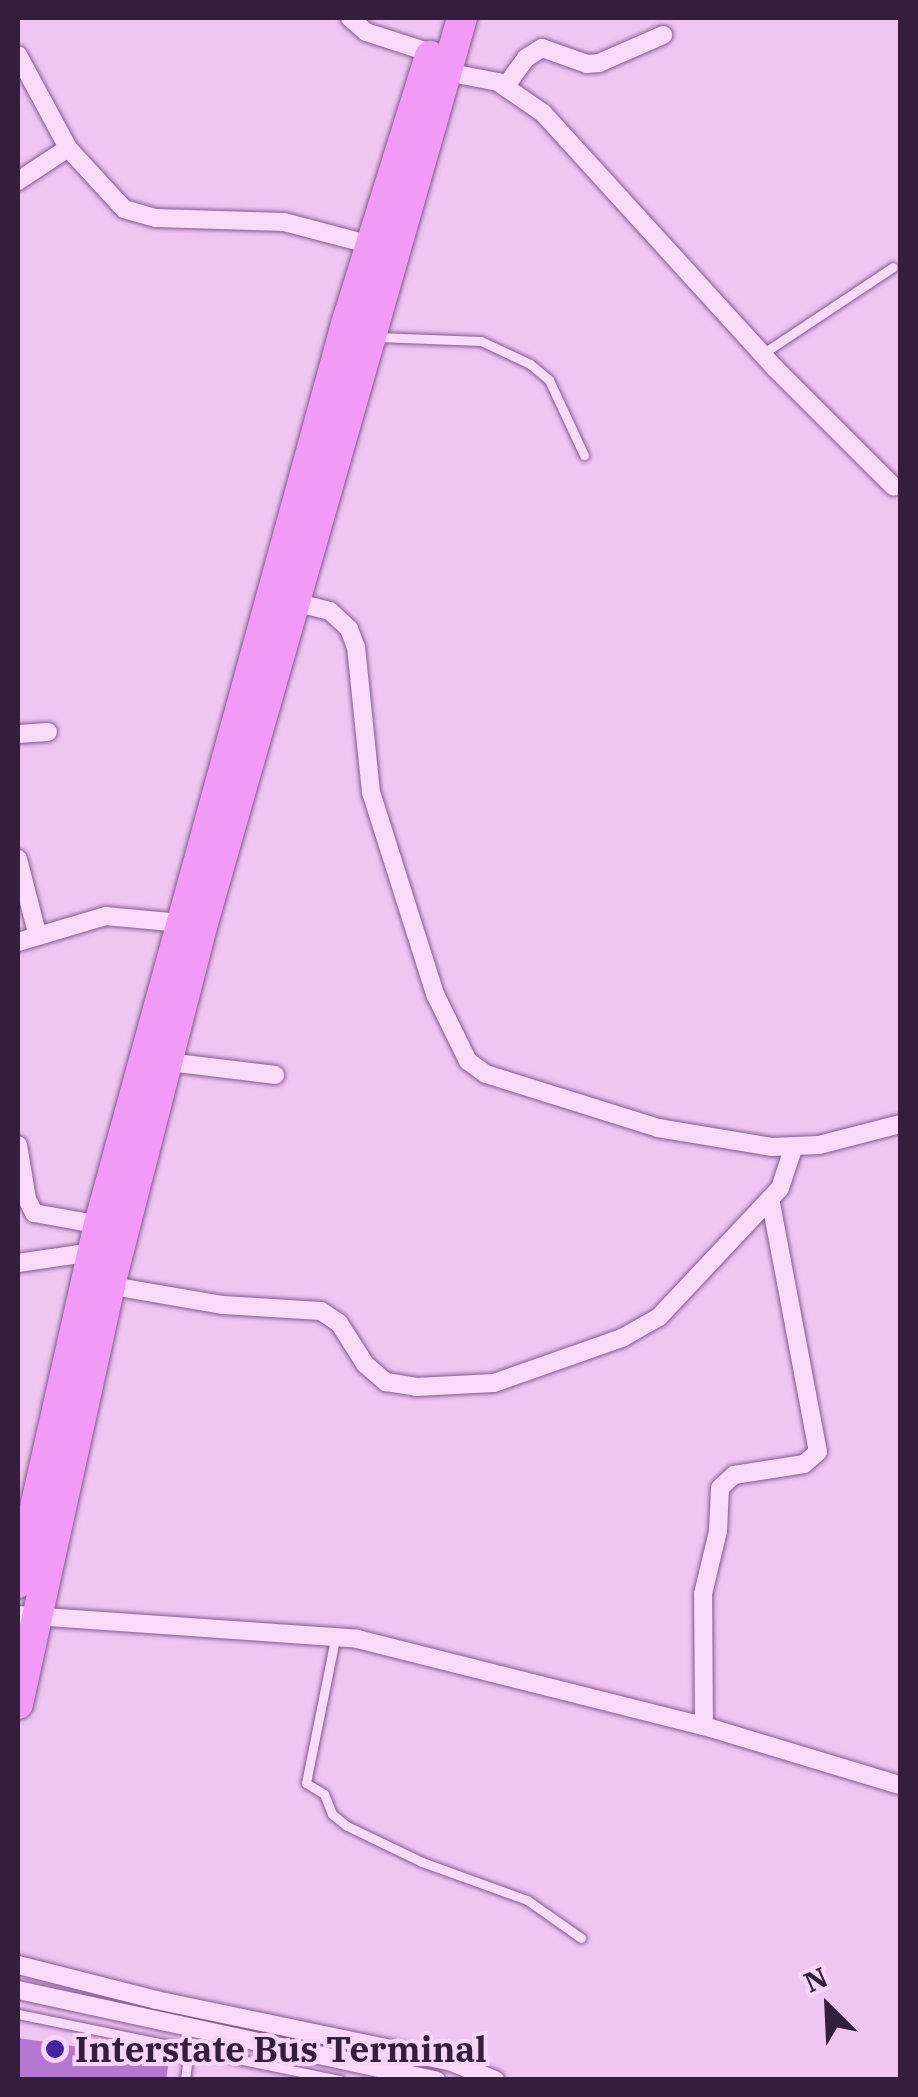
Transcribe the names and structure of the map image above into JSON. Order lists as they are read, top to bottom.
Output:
{
  "places": ["Interstate Bus Terminal"],
  "north": "top left"
}
